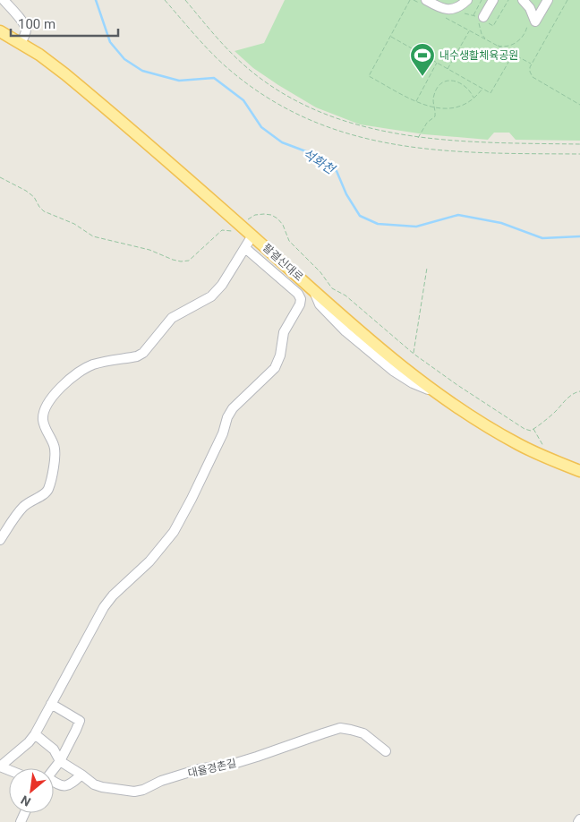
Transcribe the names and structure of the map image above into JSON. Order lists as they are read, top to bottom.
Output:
{
  "streets": {
    "main road": ["팔결신대로"],
    "street": ["대율경촌길"]
  },
  "water": ["석화천"],
  "places": {
    "sports": ["내수생활체육공원"]
  },
  "scale_bar": "100 m",
  "north": "bottom left"
}
